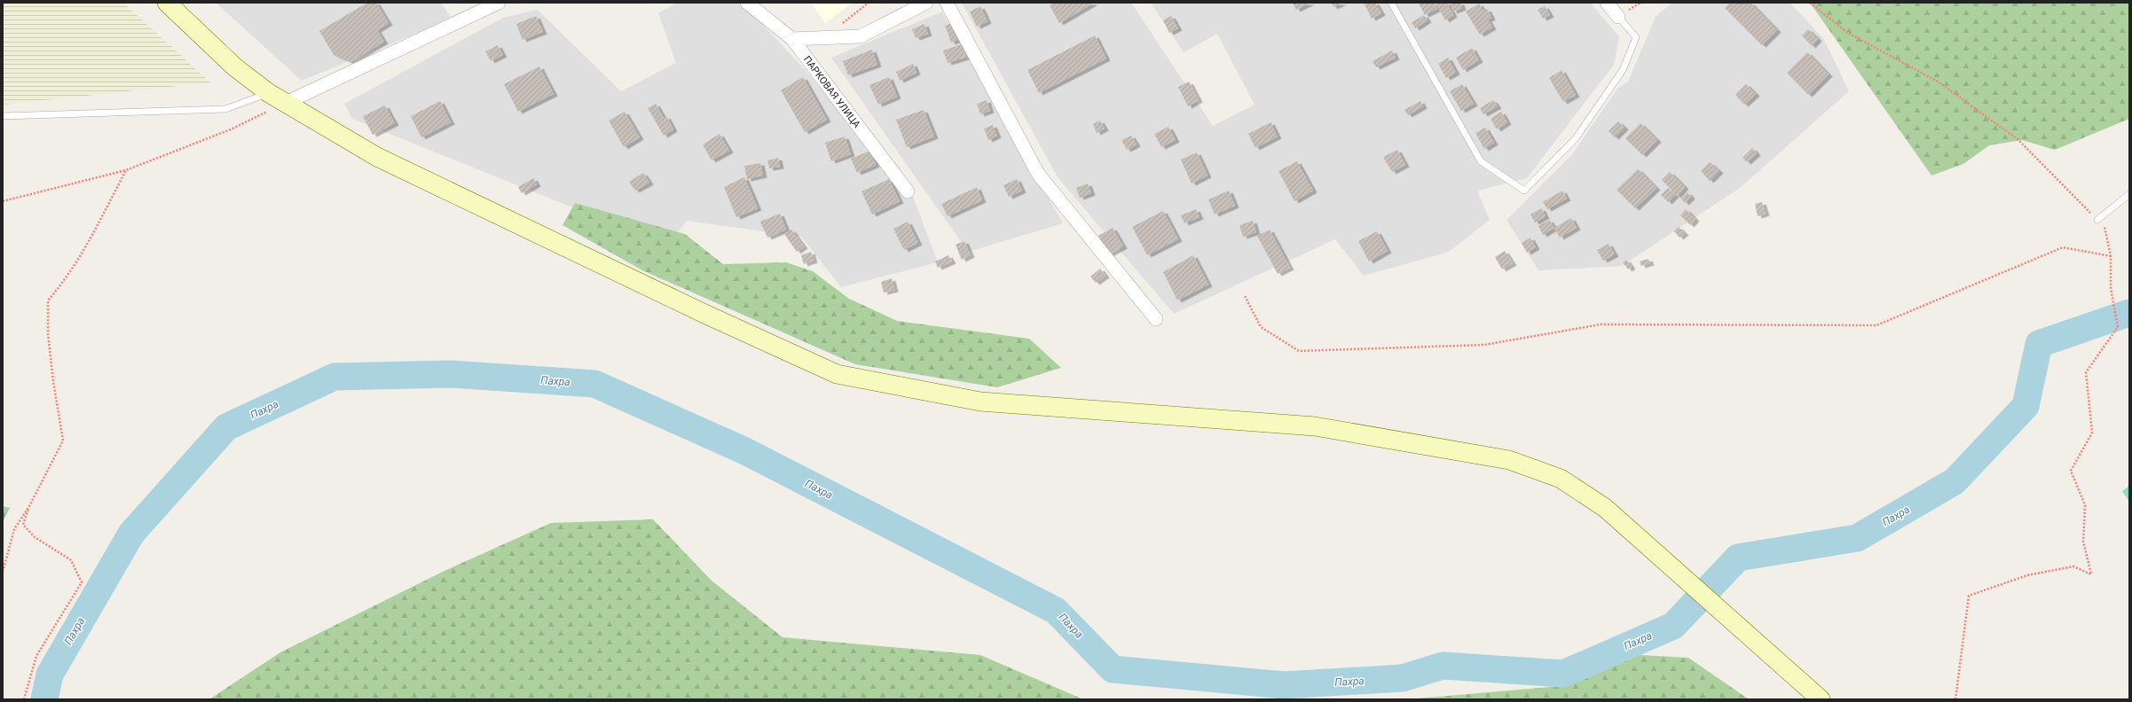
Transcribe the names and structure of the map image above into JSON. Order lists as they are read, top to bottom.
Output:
{
  "streets": {
    "street": ["ПАРКОВАЯ УЛИЦА"]
  },
  "water": ["Пахра"]
}
